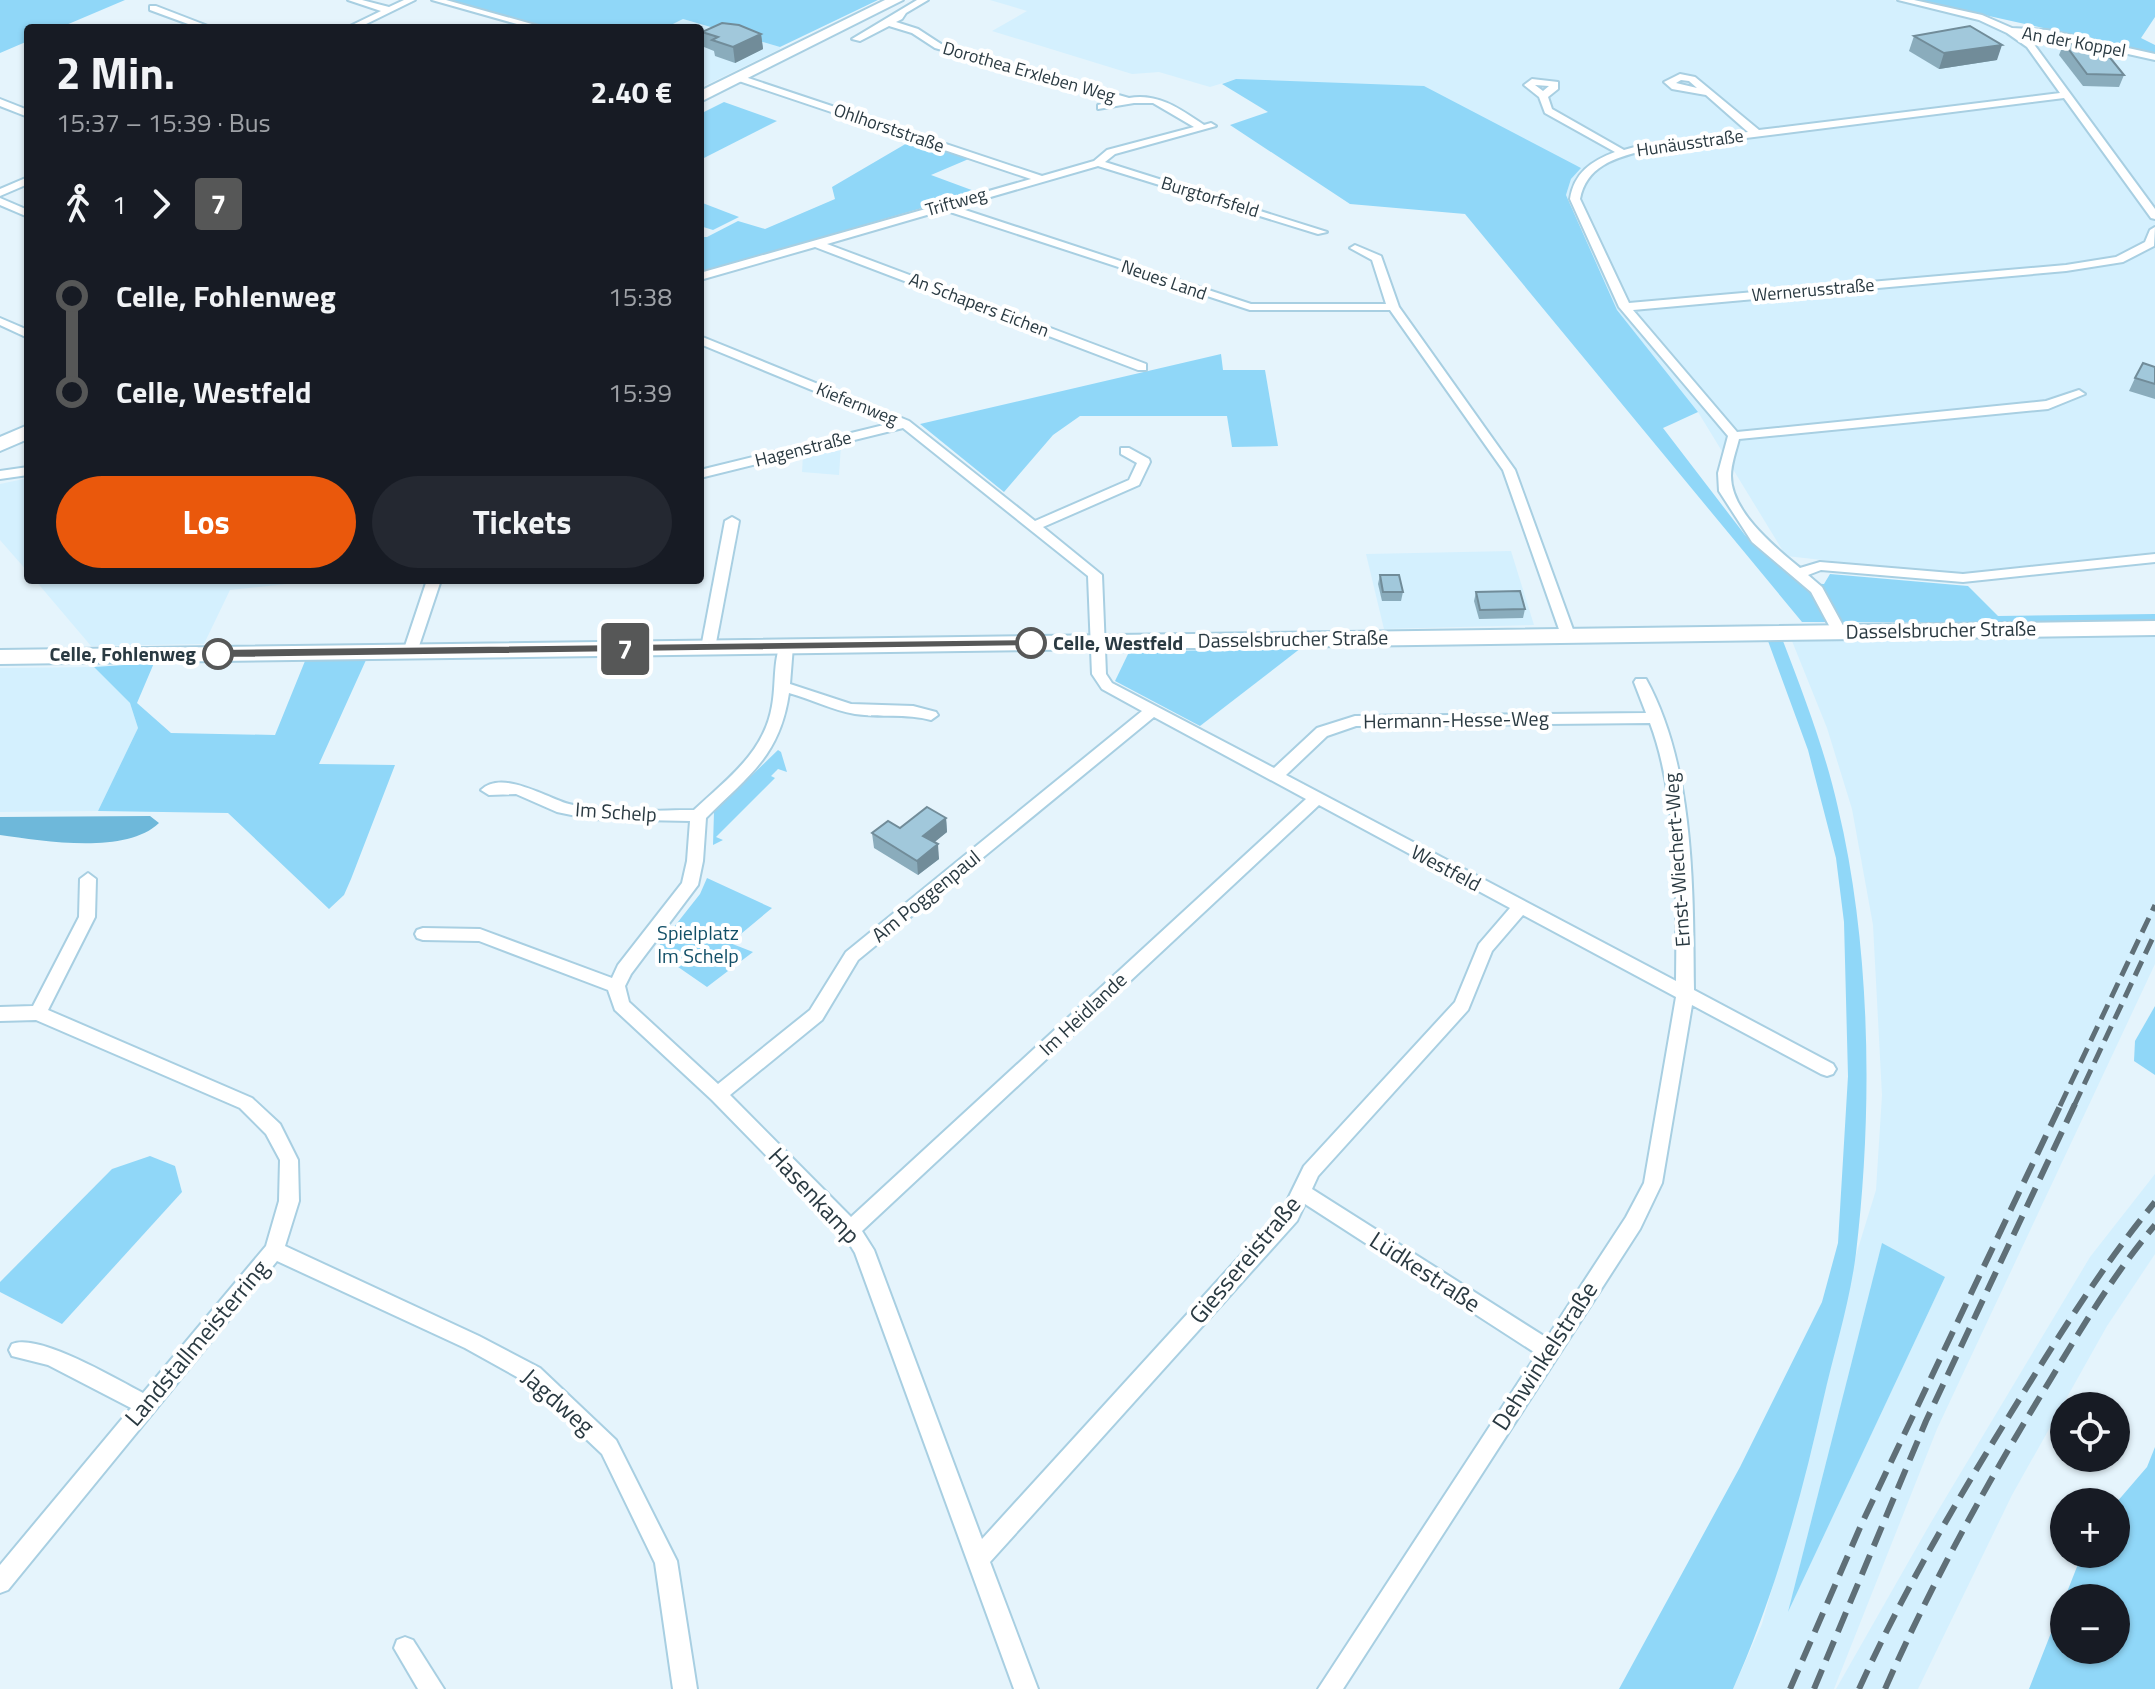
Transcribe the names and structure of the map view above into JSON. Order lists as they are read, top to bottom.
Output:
{
  "streets": {
    "street": [
      "An der Koppel",
      "Dorothea Erxleben Weg",
      "Ohlhorststraße",
      "Hunäusstraße",
      "Burgtorfsfeld",
      "Triftweg",
      "Neues Land",
      "Wernerusstraße",
      "An Schapers Eichen",
      "Kiefernweg",
      "Hagenstraße",
      "Dasselsbrucher Straße",
      "Hermann-Hesse-Weg",
      "Im Schelp",
      "Ernst-Wiechert-Weg",
      "Westfeld",
      "Am Poggenpaul",
      "Im Heidlande",
      "Hasenkamp",
      "Giessereistraße",
      "Lüdkestraße",
      "Landstallmeisterring",
      "Dehwinkelstraße",
      "Jagdweg"
    ]
  },
  "crossings": [
    ["Dorothea Erxleben Weg", "Triftweg"],
    ["Ohlhorststraße", "Triftweg"],
    ["Hunäusstraße", "Wernerusstraße"],
    ["Burgtorfsfeld", "Triftweg"],
    ["Triftweg", "Neues Land"],
    ["Triftweg", "An Schapers Eichen"],
    ["Kiefernweg", "Hagenstraße"],
    ["Kiefernweg", "Dasselsbrucher Straße"],
    ["Kiefernweg", "Westfeld"],
    ["Dasselsbrucher Straße", "Westfeld"],
    ["Hermann-Hesse-Weg", "Ernst-Wiechert-Weg"],
    ["Hermann-Hesse-Weg", "Westfeld"],
    ["Ernst-Wiechert-Weg", "Westfeld"],
    ["Ernst-Wiechert-Weg", "Dehwinkelstraße"],
    ["Westfeld", "Am Poggenpaul"],
    ["Westfeld", "Im Heidlande"],
    ["Westfeld", "Giessereistraße"],
    ["Westfeld", "Dehwinkelstraße"],
    ["Am Poggenpaul", "Hasenkamp"],
    ["Im Heidlande", "Hasenkamp"],
    ["Hasenkamp", "Giessereistraße"],
    ["Giessereistraße", "Lüdkestraße"],
    ["Lüdkestraße", "Dehwinkelstraße"],
    ["Landstallmeisterring", "Jagdweg"]
  ],
  "parks": ["Spielplatz Im Schelp"],
  "places": ["Celle, Westfeld", "Celle, Fohlenweg"],
  "lines": ["bus line 7"],
  "page": {
    "on_map": "7",
    "heading": ["2 Min.", "15:37 – 15:39 · Bus", "2.40 €"],
    "legs": ["1", "7"],
    "list": [
      {
        "name": "Celle, Fohlenweg",
        "value": "15:38"
      },
      {
        "name": "Celle, Westfeld",
        "value": "15:39"
      }
    ],
    "buttons": ["Los", "Tickets"],
    "map_buttons": ["+", "−"]
  }
}
